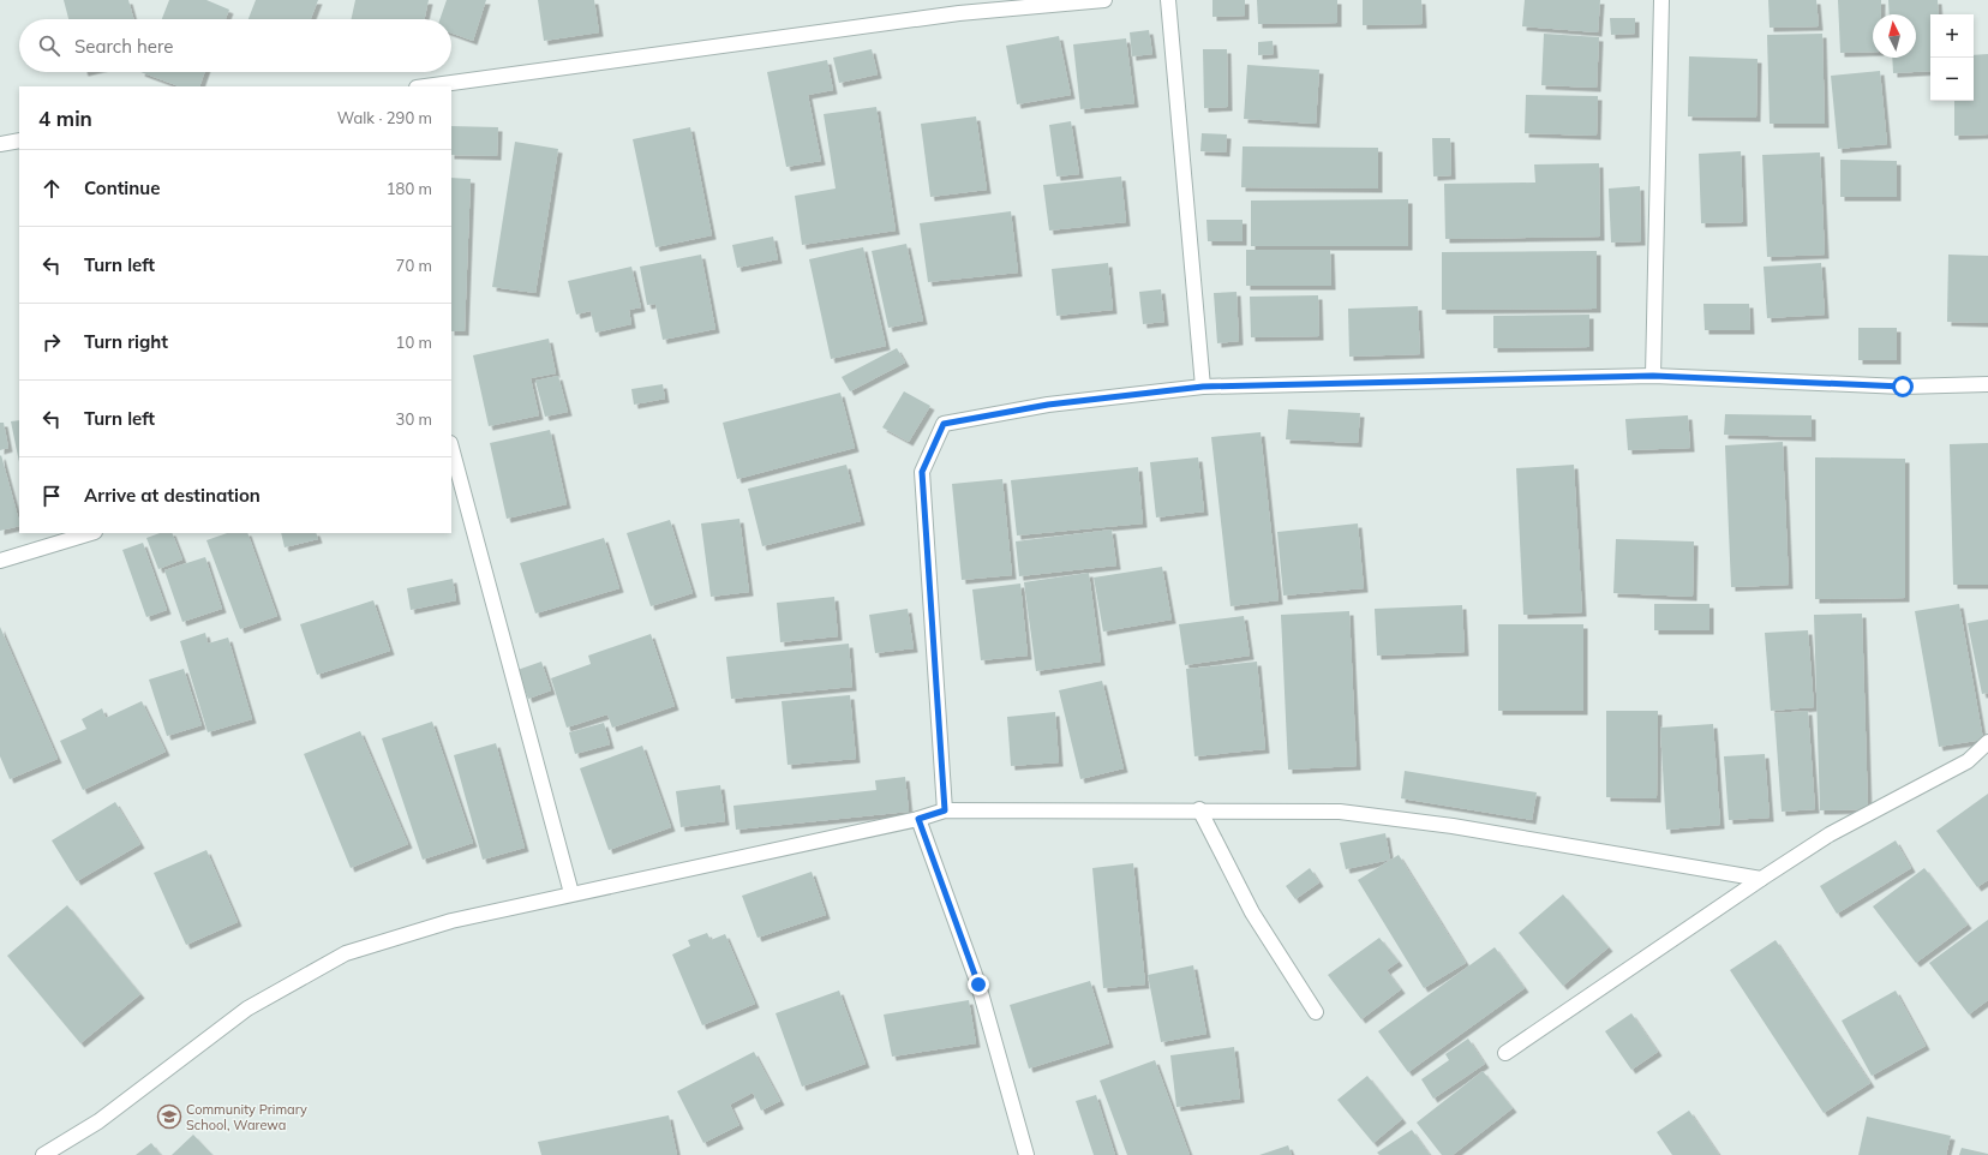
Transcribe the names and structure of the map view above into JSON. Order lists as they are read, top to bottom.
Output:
{
  "places": {
    "school or university": ["Community Primary School, Warewa"]
  },
  "north": "top",
  "page": {
    "map_buttons": ["+", "−"],
    "search": "Search here",
    "heading": ["4 min", "Walk · 290 m"],
    "list": [
      ["Continue", "180 m"],
      ["Turn left", "70 m"],
      ["Turn right", "10 m"],
      ["Turn left", "30 m"],
      "Arrive at destination"
    ]
  }
}
